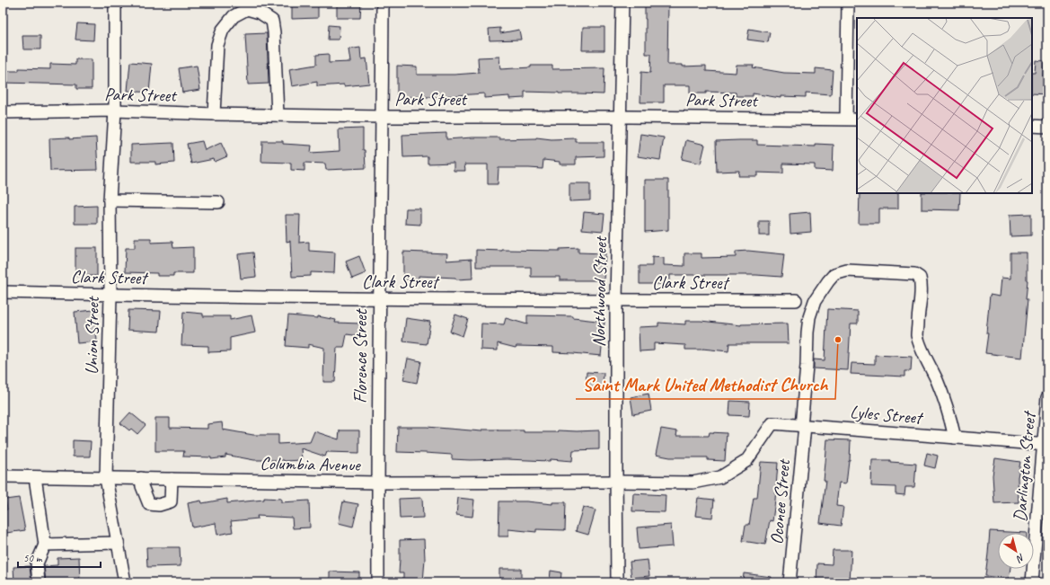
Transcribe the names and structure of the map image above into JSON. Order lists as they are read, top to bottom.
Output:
{
  "streets": {
    "street": [
      "Park Street",
      "Clark Street",
      "Northwood Street",
      "Union Street",
      "Florence Street",
      "Lyles Street",
      "Columbia Avenue",
      "Darlington Street",
      "Oconee Street"
    ]
  },
  "crossings": [
    ["Park Street", "Northwood Street"],
    ["Park Street", "Union Street"],
    ["Park Street", "Florence Street"],
    ["Clark Street", "Northwood Street"],
    ["Clark Street", "Union Street"],
    ["Clark Street", "Florence Street"],
    ["Northwood Street", "Lyles Street"],
    ["Northwood Street", "Columbia Avenue"],
    ["Union Street", "Columbia Avenue"],
    ["Florence Street", "Columbia Avenue"],
    ["Lyles Street", "Columbia Avenue"],
    ["Lyles Street", "Darlington Street"],
    ["Lyles Street", "Oconee Street"]
  ],
  "places": ["Saint Mark United Methodist Church"],
  "scale_bar": "50 m",
  "north": "bottom right"
}
